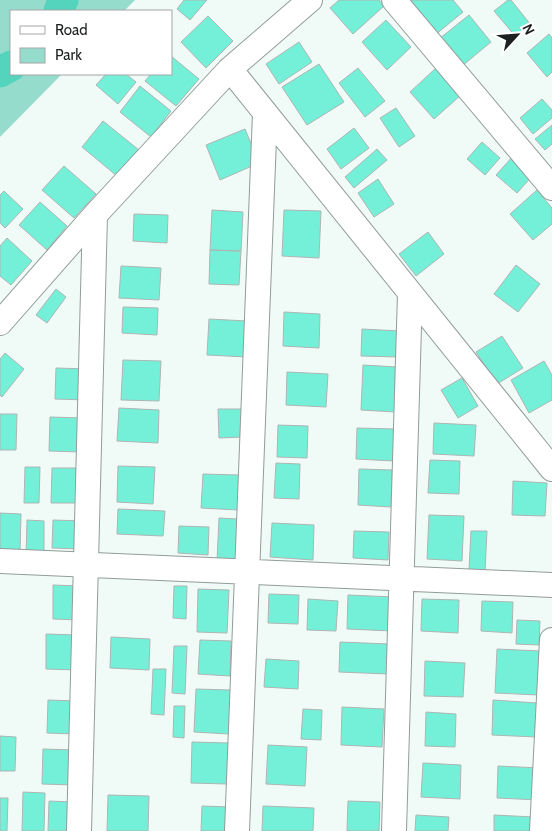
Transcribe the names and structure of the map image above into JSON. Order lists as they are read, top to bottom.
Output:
{
  "legend": ["Road", "Park"],
  "north": "top right"
}
